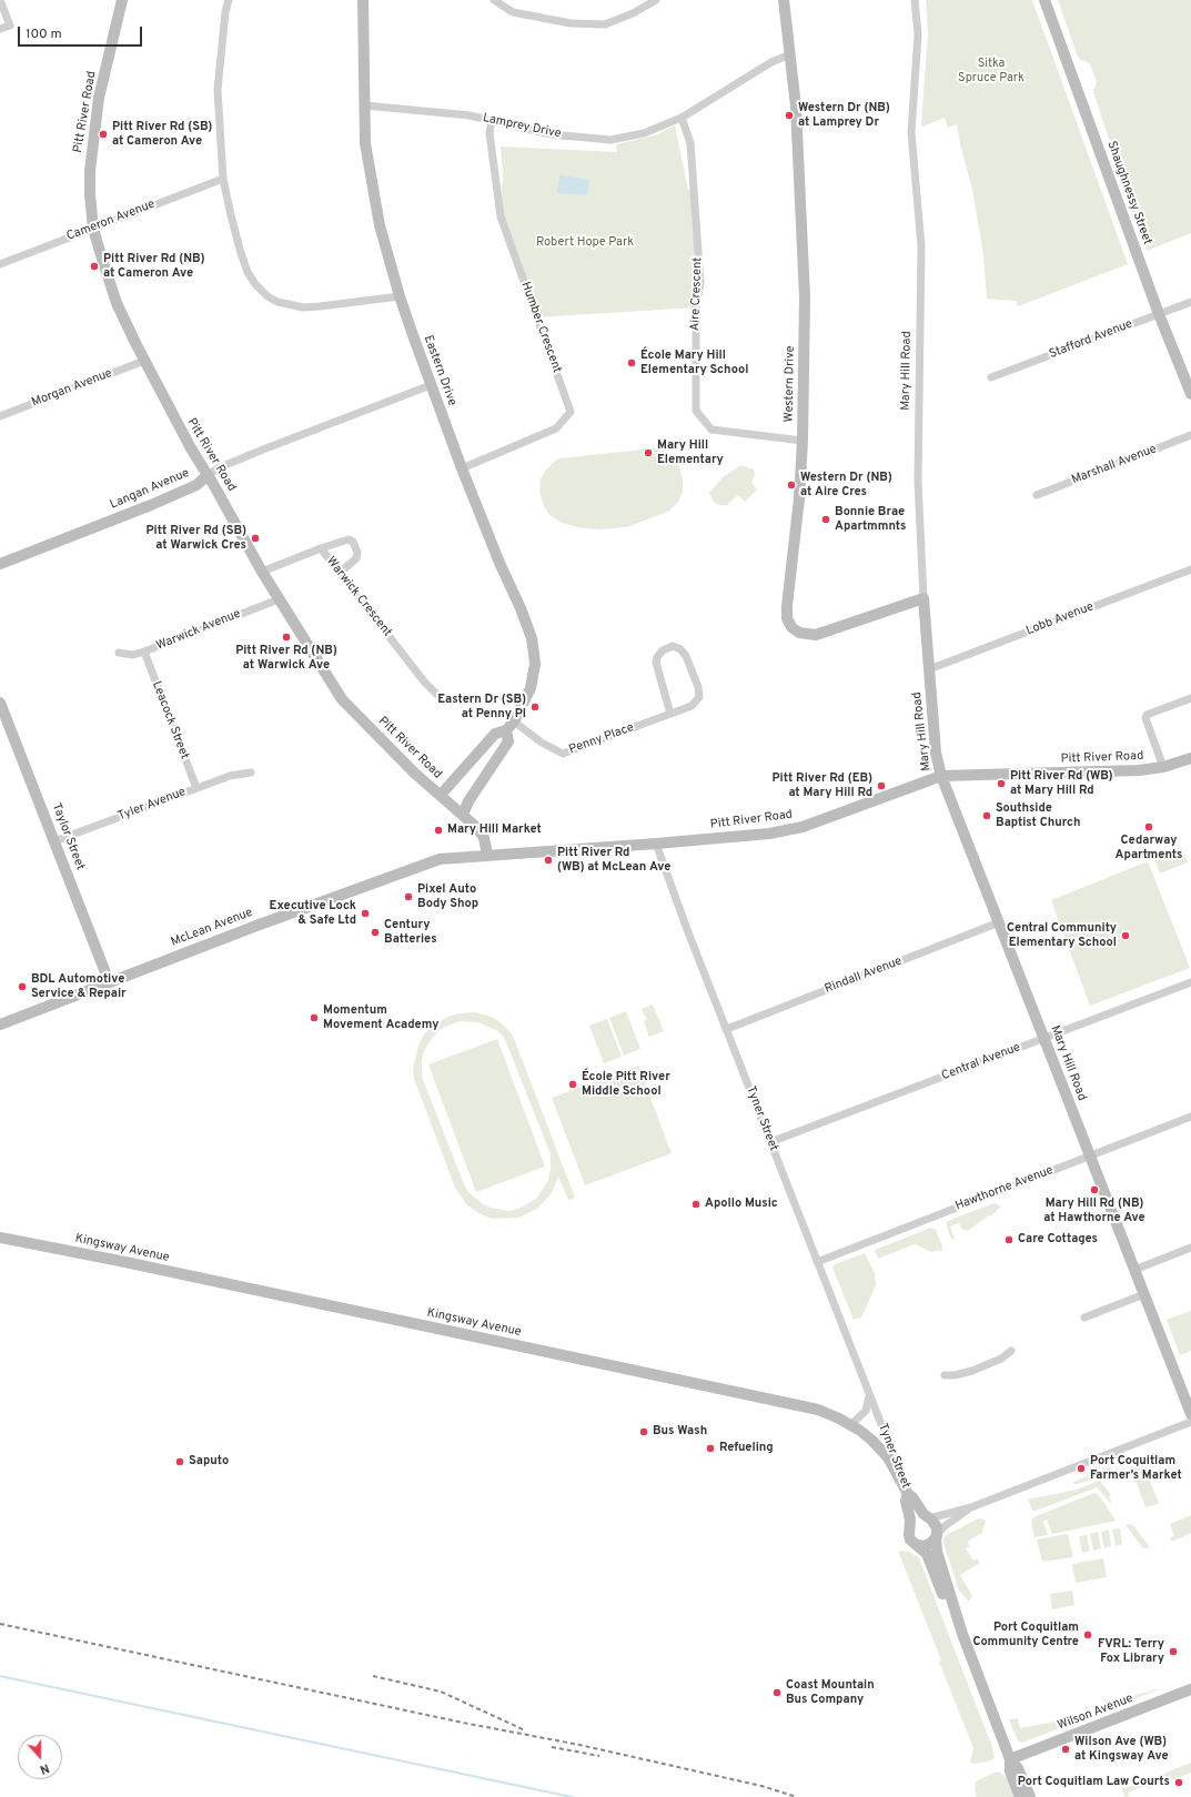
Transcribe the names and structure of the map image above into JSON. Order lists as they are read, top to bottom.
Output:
{
  "streets": {
    "main road": [
      "Pitt River Road",
      "Shaughnessy Street",
      "Eastern Drive",
      "Mary Hill Road",
      "Western Drive",
      "Langan Avenue",
      "Taylor Street",
      "McLean Avenue",
      "Kingsway Avenue",
      "Wilson Avenue"
    ],
    "street": [
      "Lamprey Drive",
      "Cameron Avenue",
      "Aire Crescent",
      "Humber Crescent",
      "Stafford Avenue",
      "Morgan Avenue",
      "Marshall Avenue",
      "Warwick Crescent",
      "Lobb Avenue",
      "Warwick Avenue",
      "Leacock Street",
      "Penny Place",
      "Tyler Avenue",
      "Rindall Avenue",
      "Central Avenue",
      "Tyner Street",
      "Hawthorne Avenue"
    ]
  },
  "crossings": [
    ["Pitt River Road", "Cameron Avenue"],
    ["Pitt River Road", "Eastern Drive"],
    ["Pitt River Road", "Mary Hill Road"],
    ["Pitt River Road", "Morgan Avenue"],
    ["Pitt River Road", "Langan Avenue"],
    ["Pitt River Road", "Warwick Crescent"],
    ["Pitt River Road", "Warwick Avenue"],
    ["Pitt River Road", "McLean Avenue"],
    ["Pitt River Road", "Tyner Street"],
    ["Lamprey Drive", "Aire Crescent"],
    ["Lamprey Drive", "Humber Crescent"],
    ["Lamprey Drive", "Eastern Drive"],
    ["Lamprey Drive", "Western Drive"],
    ["Shaughnessy Street", "Stafford Avenue"],
    ["Aire Crescent", "Western Drive"],
    ["Humber Crescent", "Eastern Drive"],
    ["Eastern Drive", "Langan Avenue"],
    ["Eastern Drive", "Penny Place"],
    ["Mary Hill Road", "Western Drive"],
    ["Mary Hill Road", "Lobb Avenue"],
    ["Mary Hill Road", "Rindall Avenue"],
    ["Mary Hill Road", "Central Avenue"],
    ["Mary Hill Road", "Hawthorne Avenue"],
    ["Warwick Avenue", "Leacock Street"],
    ["Leacock Street", "Tyler Avenue"],
    ["Tyler Avenue", "Taylor Street"],
    ["Taylor Street", "McLean Avenue"],
    ["Rindall Avenue", "Tyner Street"],
    ["Central Avenue", "Tyner Street"],
    ["Tyner Street", "Hawthorne Avenue"],
    ["Tyner Street", "Kingsway Avenue"],
    ["Kingsway Avenue", "Wilson Avenue"]
  ],
  "parks": ["Sitka Spruce Park", "Robert Hope Park"],
  "places": [
    "Western Dr (NB) at Lamprey Dr",
    "Pitt River Rd (SB) at Cameron Ave",
    "Pitt River Rd (NB) at Cameron Ave",
    "École Mary Hill Elementary School",
    "Mary Hill Elementary",
    "Western Dr (NB) at Aire Cres",
    "Bonnie Brae Apartmmnts",
    "Pitt River Rd (SB) at Warwick Cres",
    "Pitt River Rd (NB) at Warwick Ave",
    "Eastern Dr (SB) at Penny Pl",
    "Pitt River Rd (WB) at Mary Hill Rd",
    "Pitt River Rd (EB) at Mary Hill Rd",
    "Southside Baptist Church",
    "Cedarway Apartments",
    "Mary Hill Market",
    "Pitt River Rd (WB) at McLean Ave",
    "Pixel Auto Body Shop",
    "Executive Lock & Safe Ltd",
    "Century Batteries",
    "Central Community Elementary School",
    "BDL Automotive Service & Repair",
    "Momentum Movement Academy",
    "École Pitt River Middle School",
    "Mary Hill Rd (NB) at Hawthorne Ave",
    "Apollo Music",
    "Care Cottages",
    "Bus Wash",
    "Refueling",
    "Saputo",
    "Port Coquitlam Farmer’s Market",
    "Port Coquitlam Community Centre",
    "FVRL: Terry Fox Library",
    "Coast Mountain Bus Company",
    "Wilson Ave (WB) at Kingsway Ave",
    "Port Coquitlam Law Courts"
  ],
  "scale_bar": "100 m",
  "north": "bottom"
}
